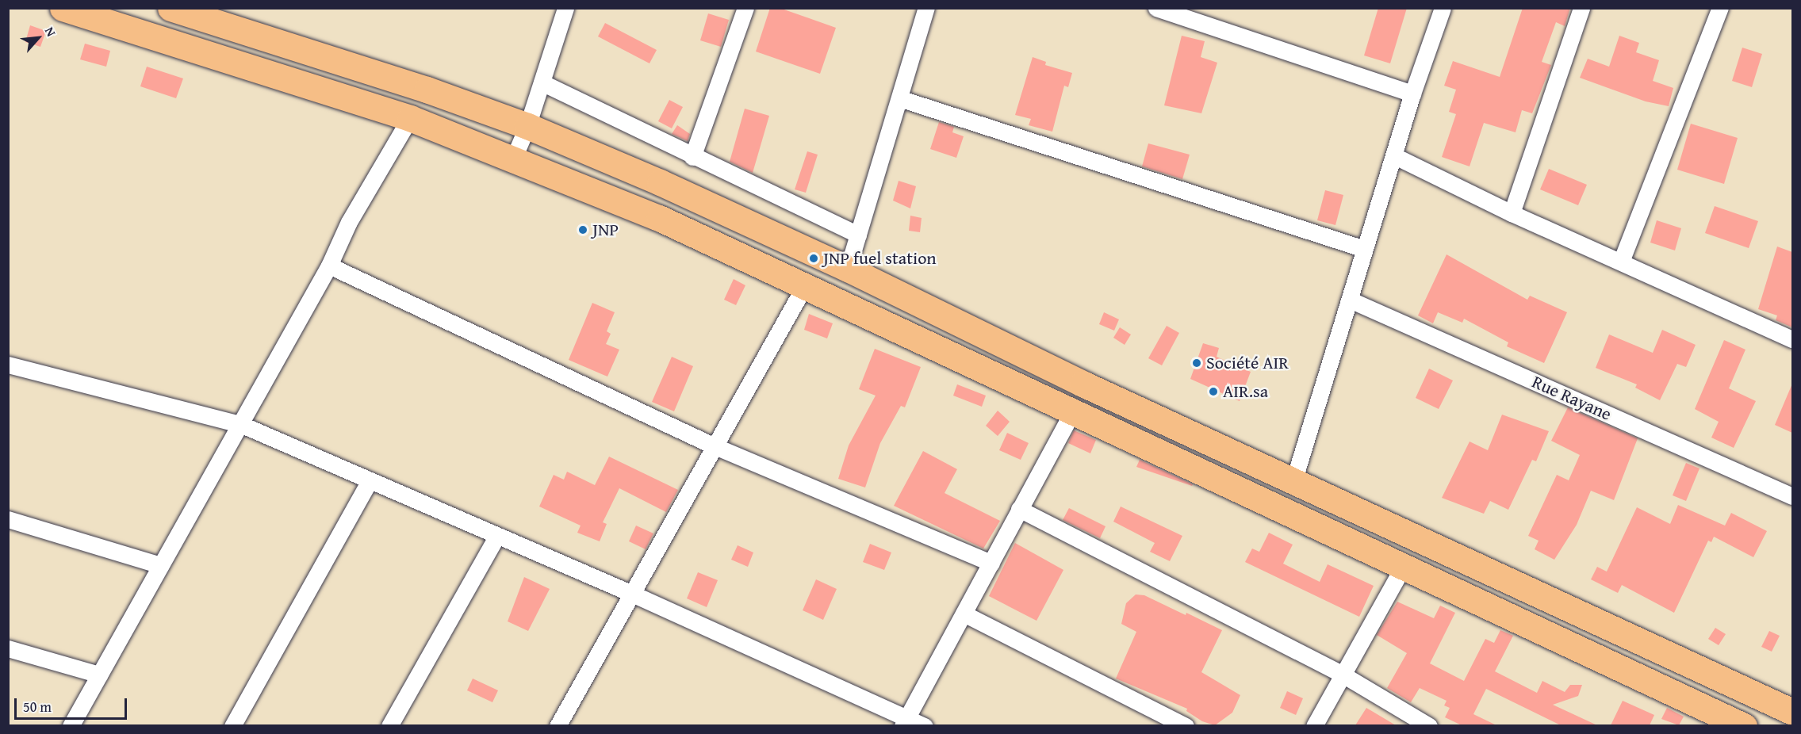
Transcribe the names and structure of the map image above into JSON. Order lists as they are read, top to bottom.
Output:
{
  "streets": {
    "street": ["Rue Rayane"]
  },
  "places": [
    "JNP",
    "JNP fuel station",
    "Société AIR",
    "AIR.sa"
  ],
  "scale_bar": "50 m",
  "north": "top right"
}
